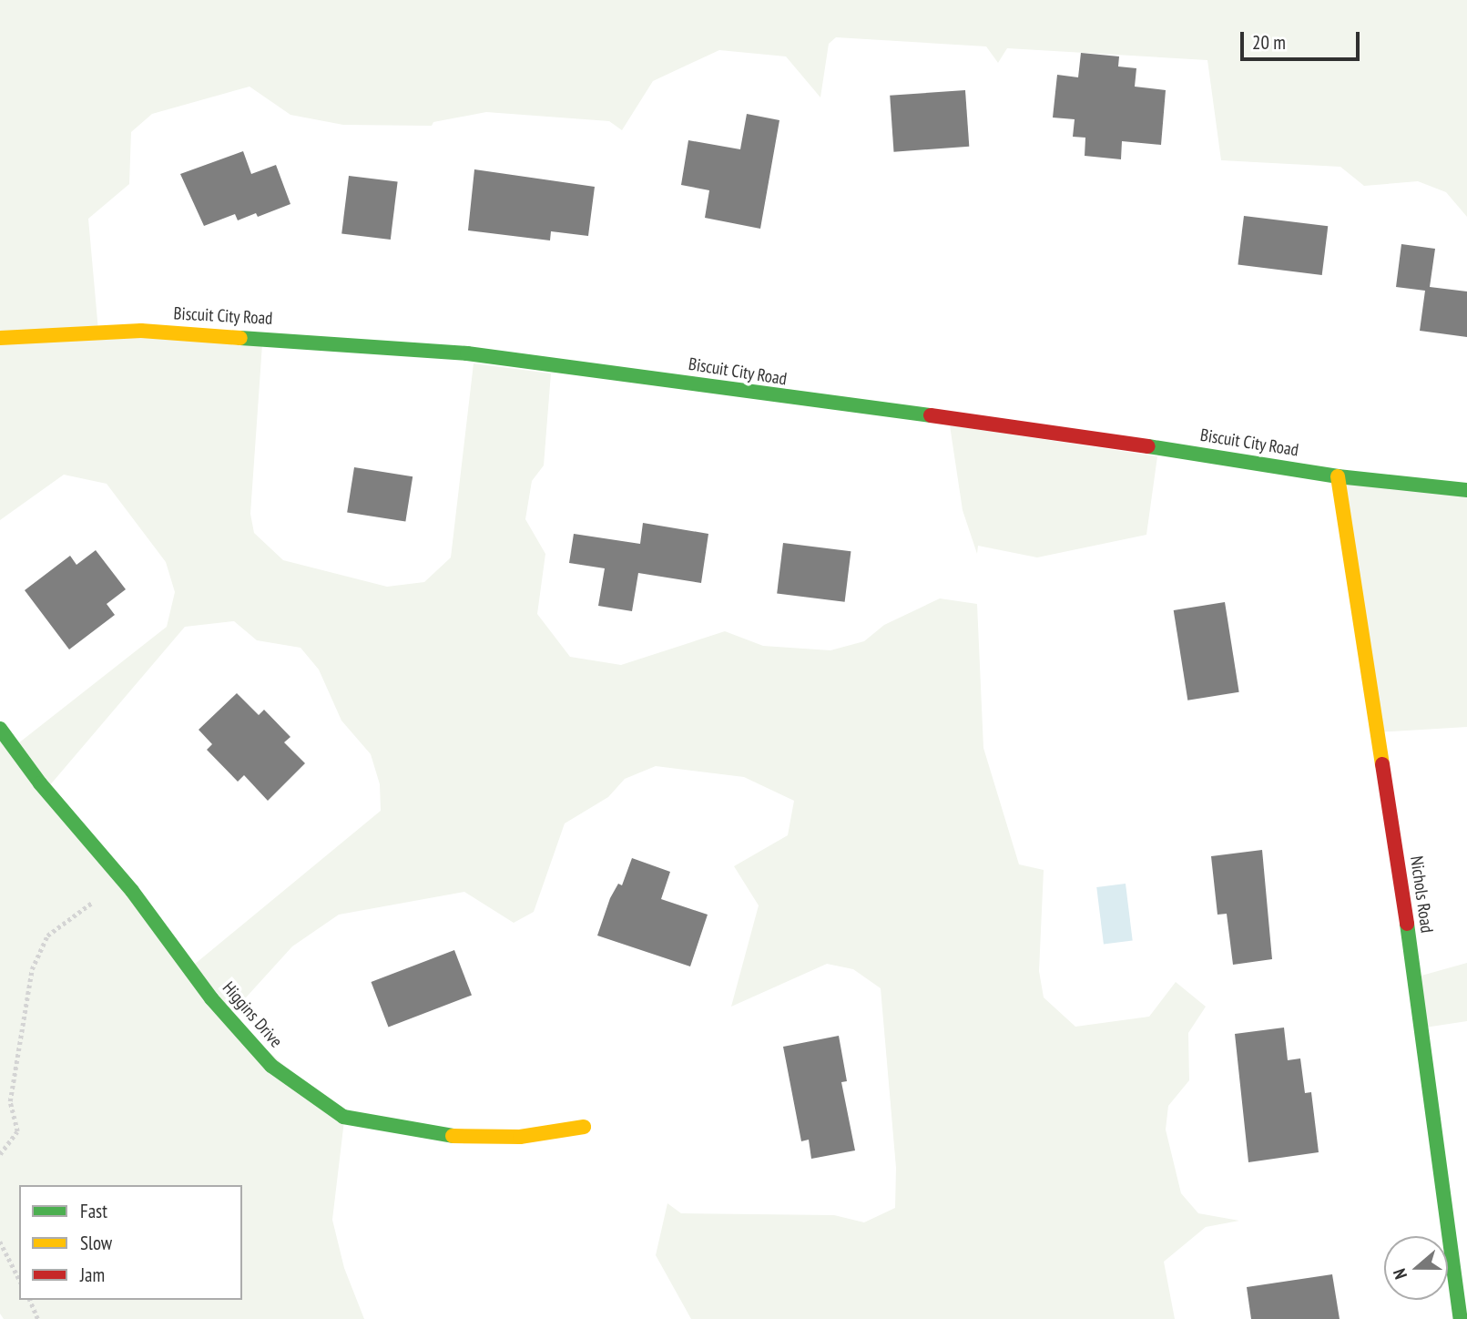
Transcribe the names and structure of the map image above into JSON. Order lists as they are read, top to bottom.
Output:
{
  "streets": {
    "street": ["Biscuit City Road", "Nichols Road", "Higgins Drive"]
  },
  "crossings": [
    ["Biscuit City Road", "Nichols Road"]
  ],
  "legend": ["Fast", "Slow", "Jam"],
  "scale_bar": "20 m",
  "north": "left"
}
